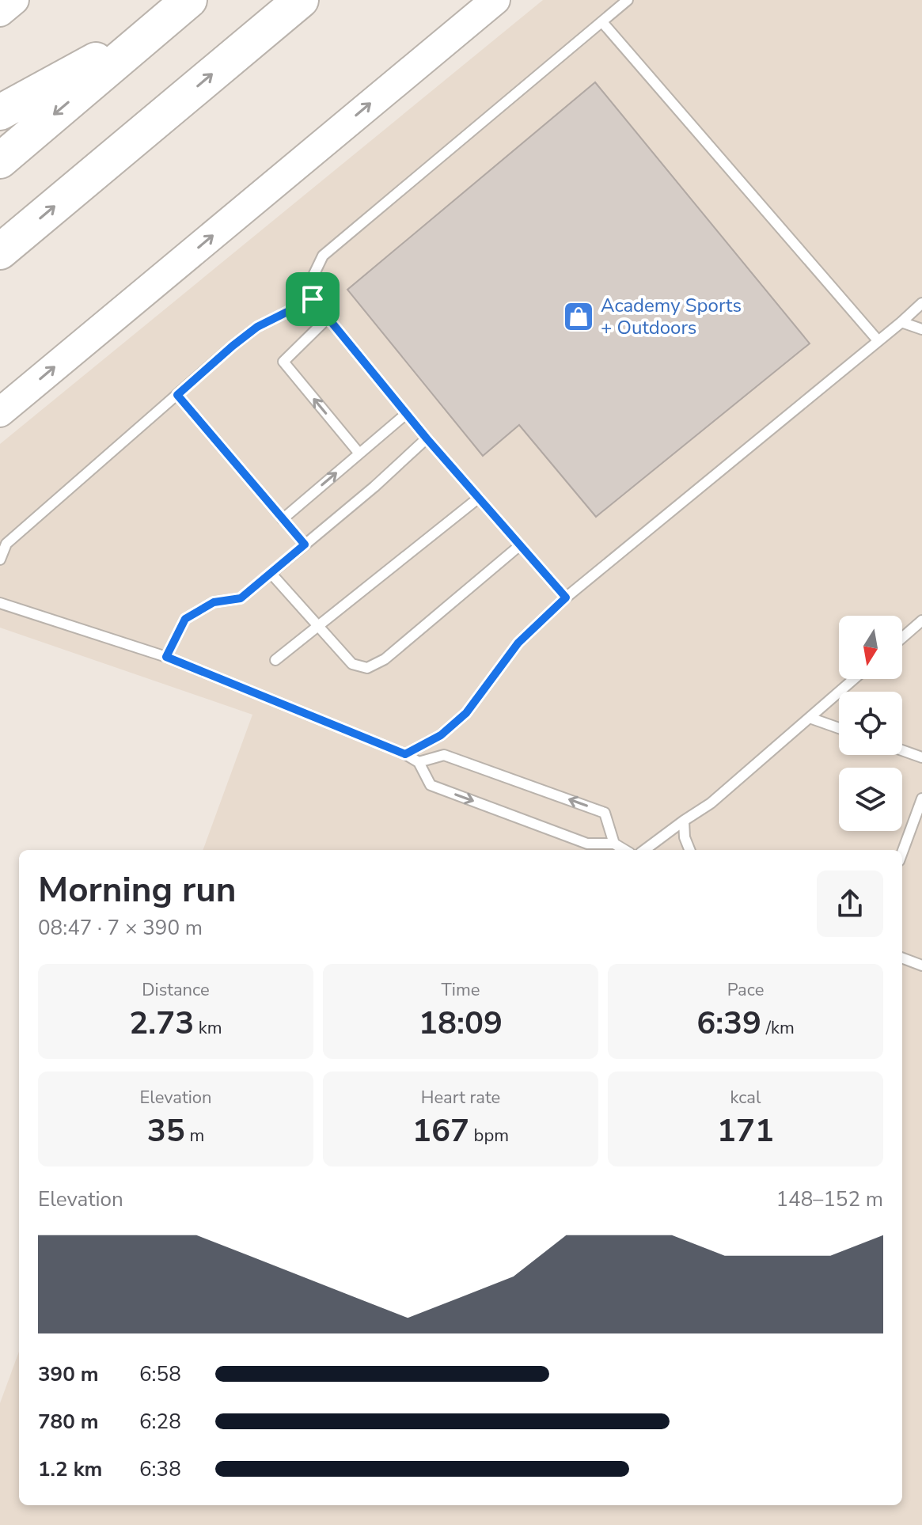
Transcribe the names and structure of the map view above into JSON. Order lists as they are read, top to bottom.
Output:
{
  "places": {
    "shop": ["Academy Sports + Outdoors"]
  },
  "north": "bottom",
  "page": {
    "heading": ["Morning run", "08:47 · 7 × 390 m"],
    "stats": [
      ["Distance", "2.73 km"],
      ["Time", "18:09"],
      ["Pace", "6:39 /km"],
      ["Elevation", "35 m"],
      ["Heart rate", "167 bpm"],
      ["kcal", "171"]
    ],
    "chart": ["Elevation", "148–152 m"],
    "list": [
      {
        "name": "390 m",
        "note": "6:58"
      },
      {
        "name": "780 m",
        "note": "6:28"
      },
      {
        "name": "1.2 km",
        "note": "6:38"
      }
    ]
  }
}
